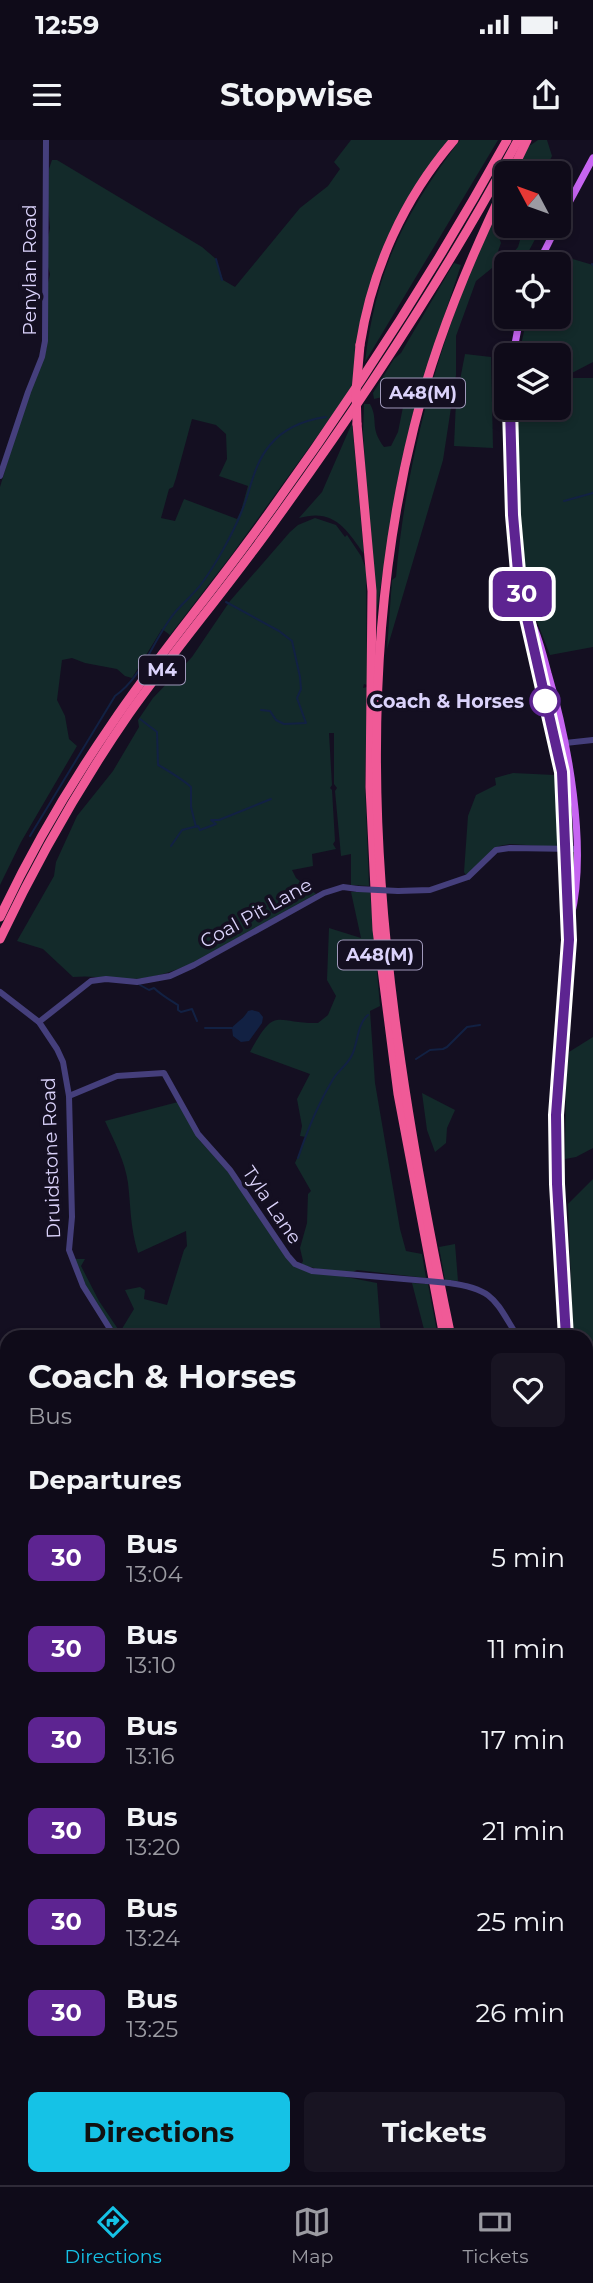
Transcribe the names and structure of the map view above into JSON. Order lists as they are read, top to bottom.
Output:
{
  "streets": {
    "highway": ["A48(M)", "M4"],
    "street": [
      "Penylan Road",
      "Coal Pit Lane",
      "Druidstone Road",
      "Tyla Lane"
    ]
  },
  "crossings": [
    ["A48(M)", "M4"],
    ["Coal Pit Lane", "Druidstone Road"],
    ["Druidstone Road", "Tyla Lane"]
  ],
  "places": ["Coach & Horses"],
  "lines": ["bus line 30"],
  "north": "top left",
  "page": {
    "status": "12:59",
    "header": "Stopwise",
    "on_map": "30",
    "heading": [
      ["Coach & Horses", "Bus"],
      "Departures"
    ],
    "list": [
      {
        "mark": "30",
        "name": "Bus",
        "note": "13:04",
        "value": "5 min"
      },
      {
        "mark": "30",
        "name": "Bus",
        "note": "13:10",
        "value": "11 min"
      },
      {
        "mark": "30",
        "name": "Bus",
        "note": "13:16",
        "value": "17 min"
      },
      {
        "mark": "30",
        "name": "Bus",
        "note": "13:20",
        "value": "21 min"
      },
      {
        "mark": "30",
        "name": "Bus",
        "note": "13:24",
        "value": "25 min"
      },
      {
        "mark": "30",
        "name": "Bus",
        "note": "13:25",
        "value": "26 min"
      }
    ],
    "buttons": ["Directions", "Tickets"],
    "tabs": ["Directions", "Map", "Tickets"]
  }
}
